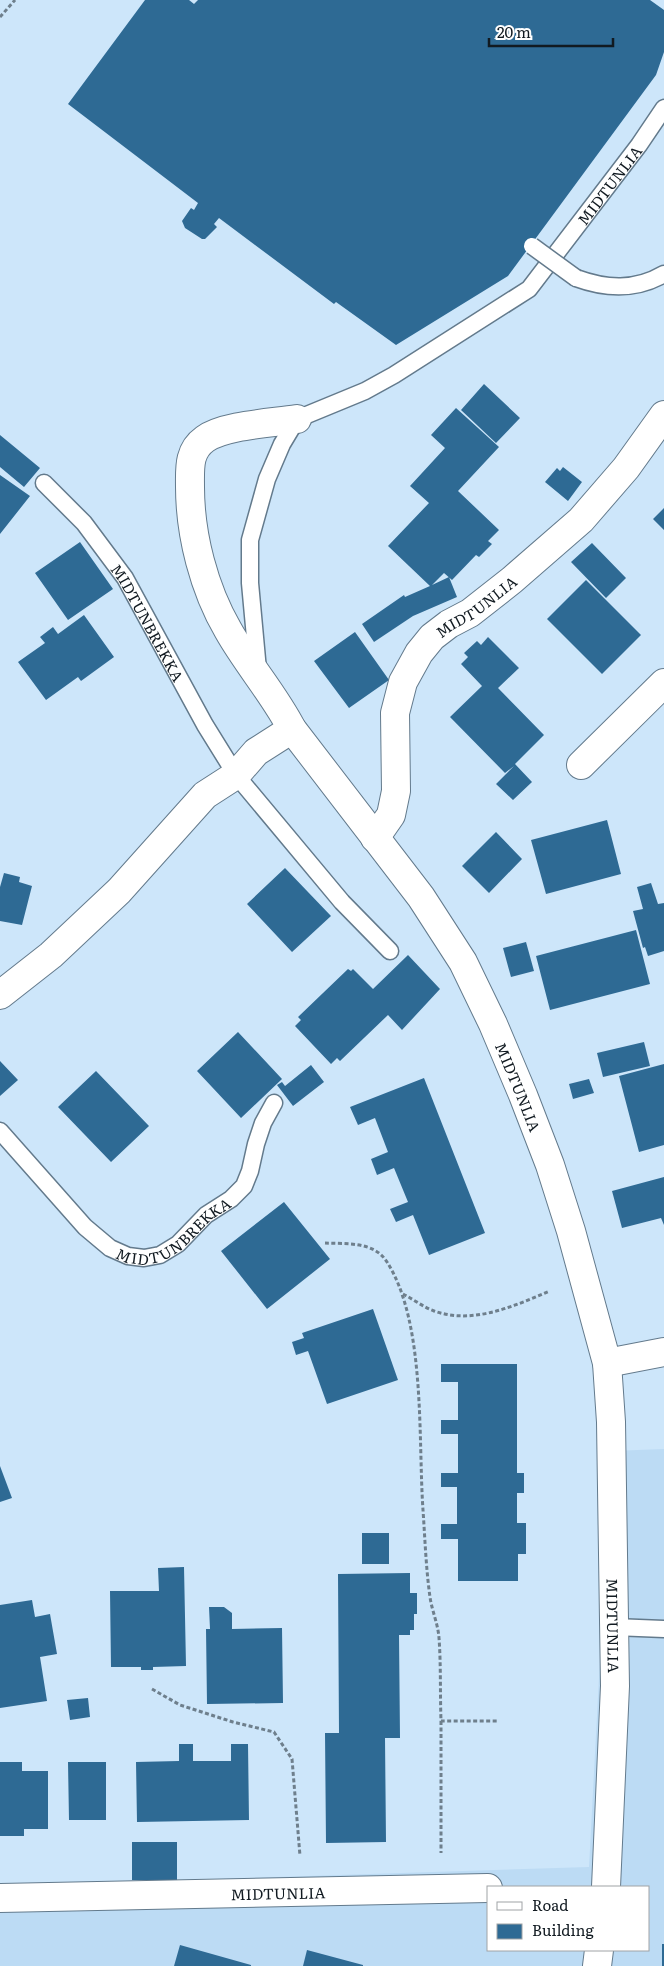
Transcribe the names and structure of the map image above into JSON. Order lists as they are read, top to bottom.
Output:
{
  "streets": {
    "street": ["MIDTUNLIA"],
    "lane": ["MIDTUNBREKKA"]
  },
  "legend": ["Road", "Building"],
  "scale_bar": "20 m"
}
